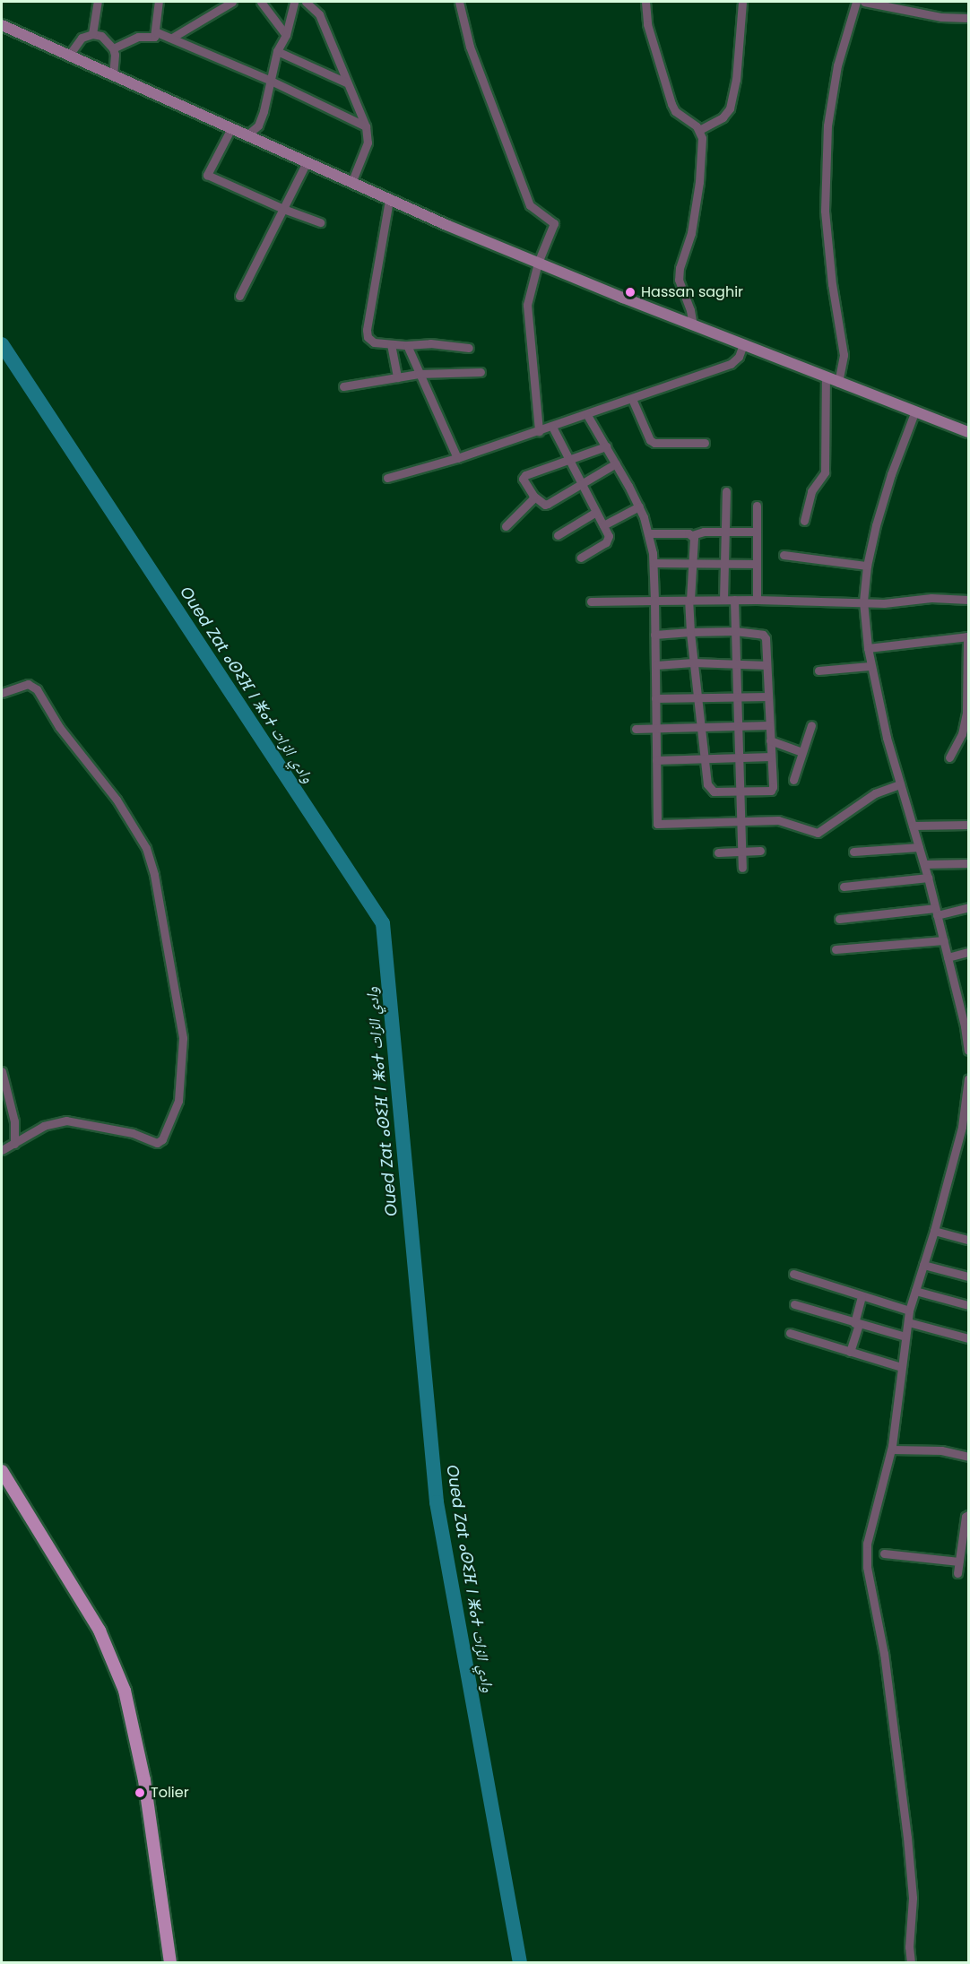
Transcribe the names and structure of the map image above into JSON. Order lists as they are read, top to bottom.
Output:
{
  "water": ["Oued Zat ⴰⵙⵉⴼ ⵏ ⵥⴰⵜ وادي الزات"],
  "places": ["Hassan saghir", "Tolier"]
}
